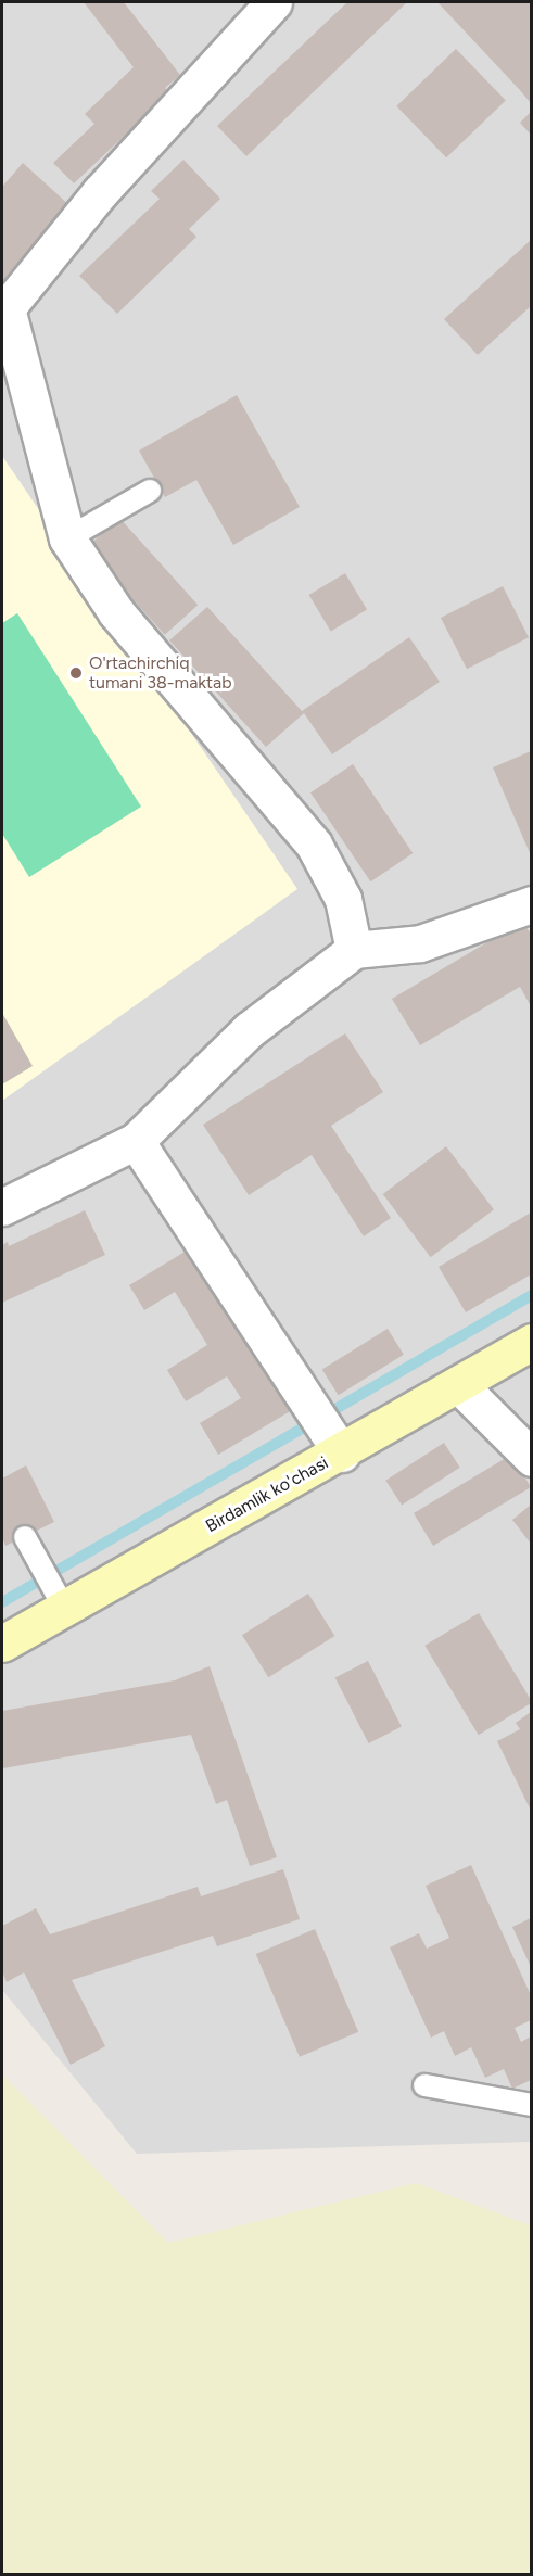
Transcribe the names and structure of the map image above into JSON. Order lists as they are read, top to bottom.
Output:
{
  "streets": {
    "street": ["Birdamlik ko'chasi"]
  },
  "places": ["O'rtachirchiq tumani 38-maktab"]
}
